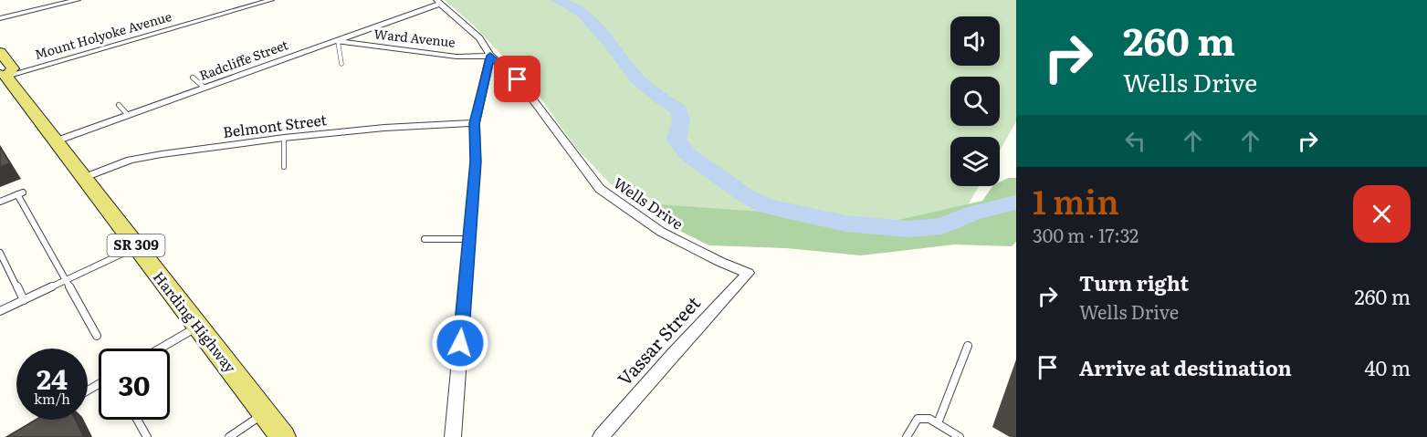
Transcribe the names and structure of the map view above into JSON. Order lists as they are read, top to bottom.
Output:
{
  "streets": {
    "main road": ["SR 309", "Harding Highway"],
    "street": [
      "Mount Holyoke Avenue",
      "Ward Avenue",
      "Radcliffe Street",
      "Belmont Street",
      "Wells Drive",
      "Vassar Street"
    ]
  },
  "crossings": [
    ["Mount Holyoke Avenue", "Harding Highway"],
    ["Ward Avenue", "Radcliffe Street"],
    ["Ward Avenue", "Wells Drive"],
    ["Radcliffe Street", "Wells Drive"],
    ["Radcliffe Street", "Harding Highway"],
    ["Belmont Street", "Harding Highway"],
    ["Wells Drive", "Vassar Street"]
  ],
  "page": {
    "turn": ["260 m", "Wells Drive"],
    "heading": ["1 min", "300 m · 17:32"],
    "list": [
      {
        "name": "Turn right",
        "note": "Wells Drive",
        "value": "260 m"
      },
      {
        "name": "Arrive at destination",
        "value": "40 m"
      }
    ],
    "speed": "24 km/h",
    "limit": "30"
  }
}
